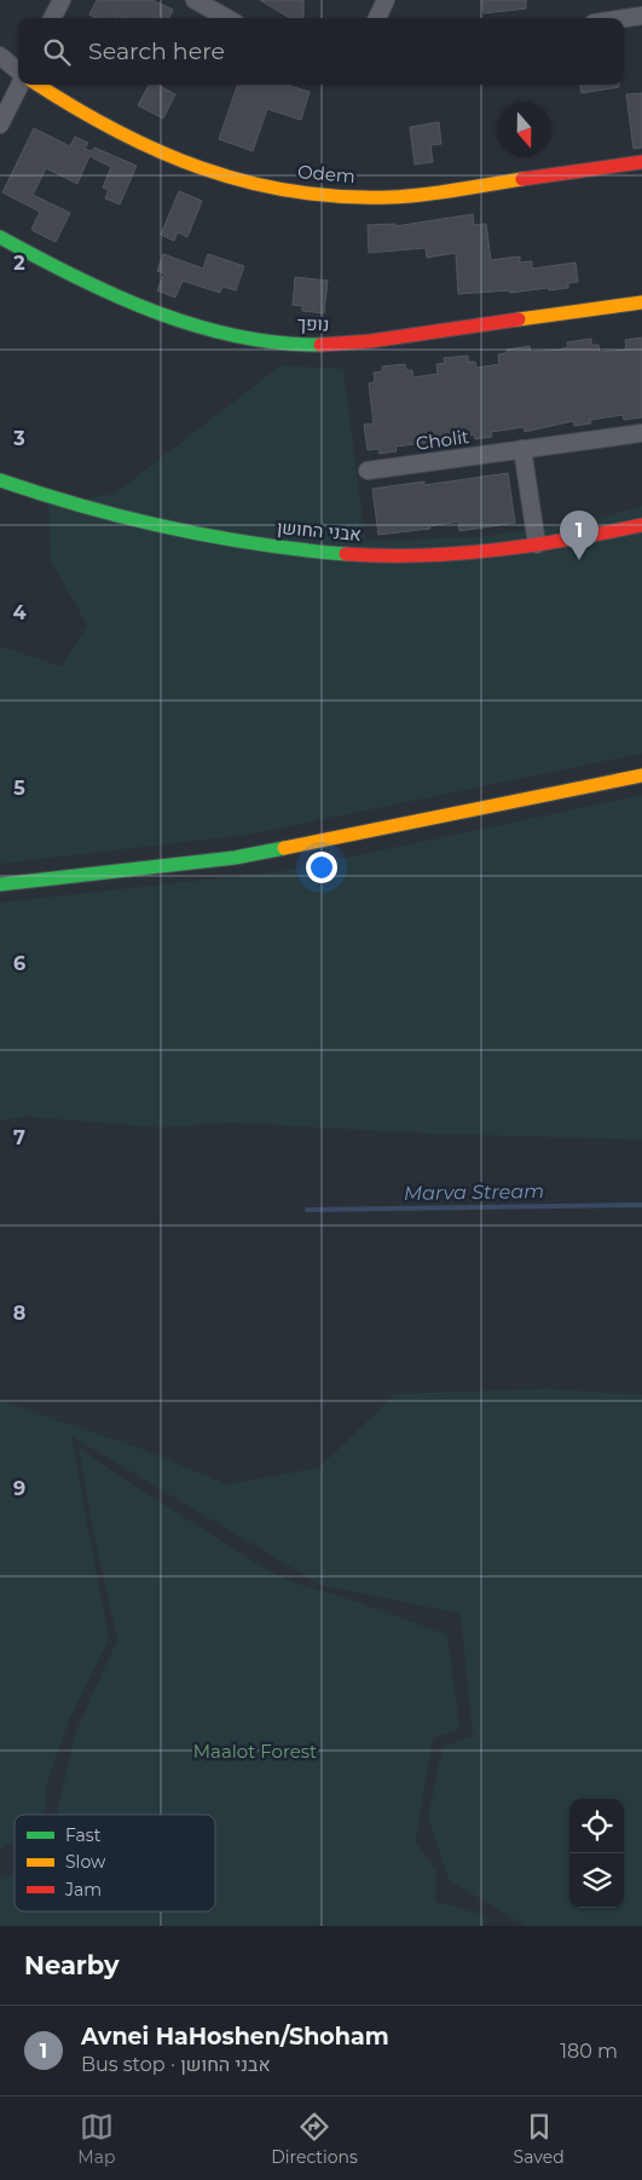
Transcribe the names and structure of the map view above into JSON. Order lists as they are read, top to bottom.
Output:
{
  "streets": {
    "street": [
      "Odem",
      "נופך",
      "Cholit",
      "אבני החושן"
    ]
  },
  "water": ["Marva Stream"],
  "parks": ["Maalot Forest"],
  "legend": ["Fast", "Slow", "Jam"],
  "north": "bottom",
  "page": {
    "search": "Search here",
    "pins": "1",
    "heading": "Nearby",
    "list": [
      {
        "mark": "1",
        "name": "Avnei HaHoshen/Shoham",
        "note": "Bus stop · אבני החושן",
        "value": "180 m"
      }
    ],
    "nav": ["Map", "Directions", "Saved"]
  },
  "grid": {
    "rows": [
      "2",
      "3",
      "4",
      "5",
      "6",
      "7",
      "8",
      "9"
    ]
  }
}
